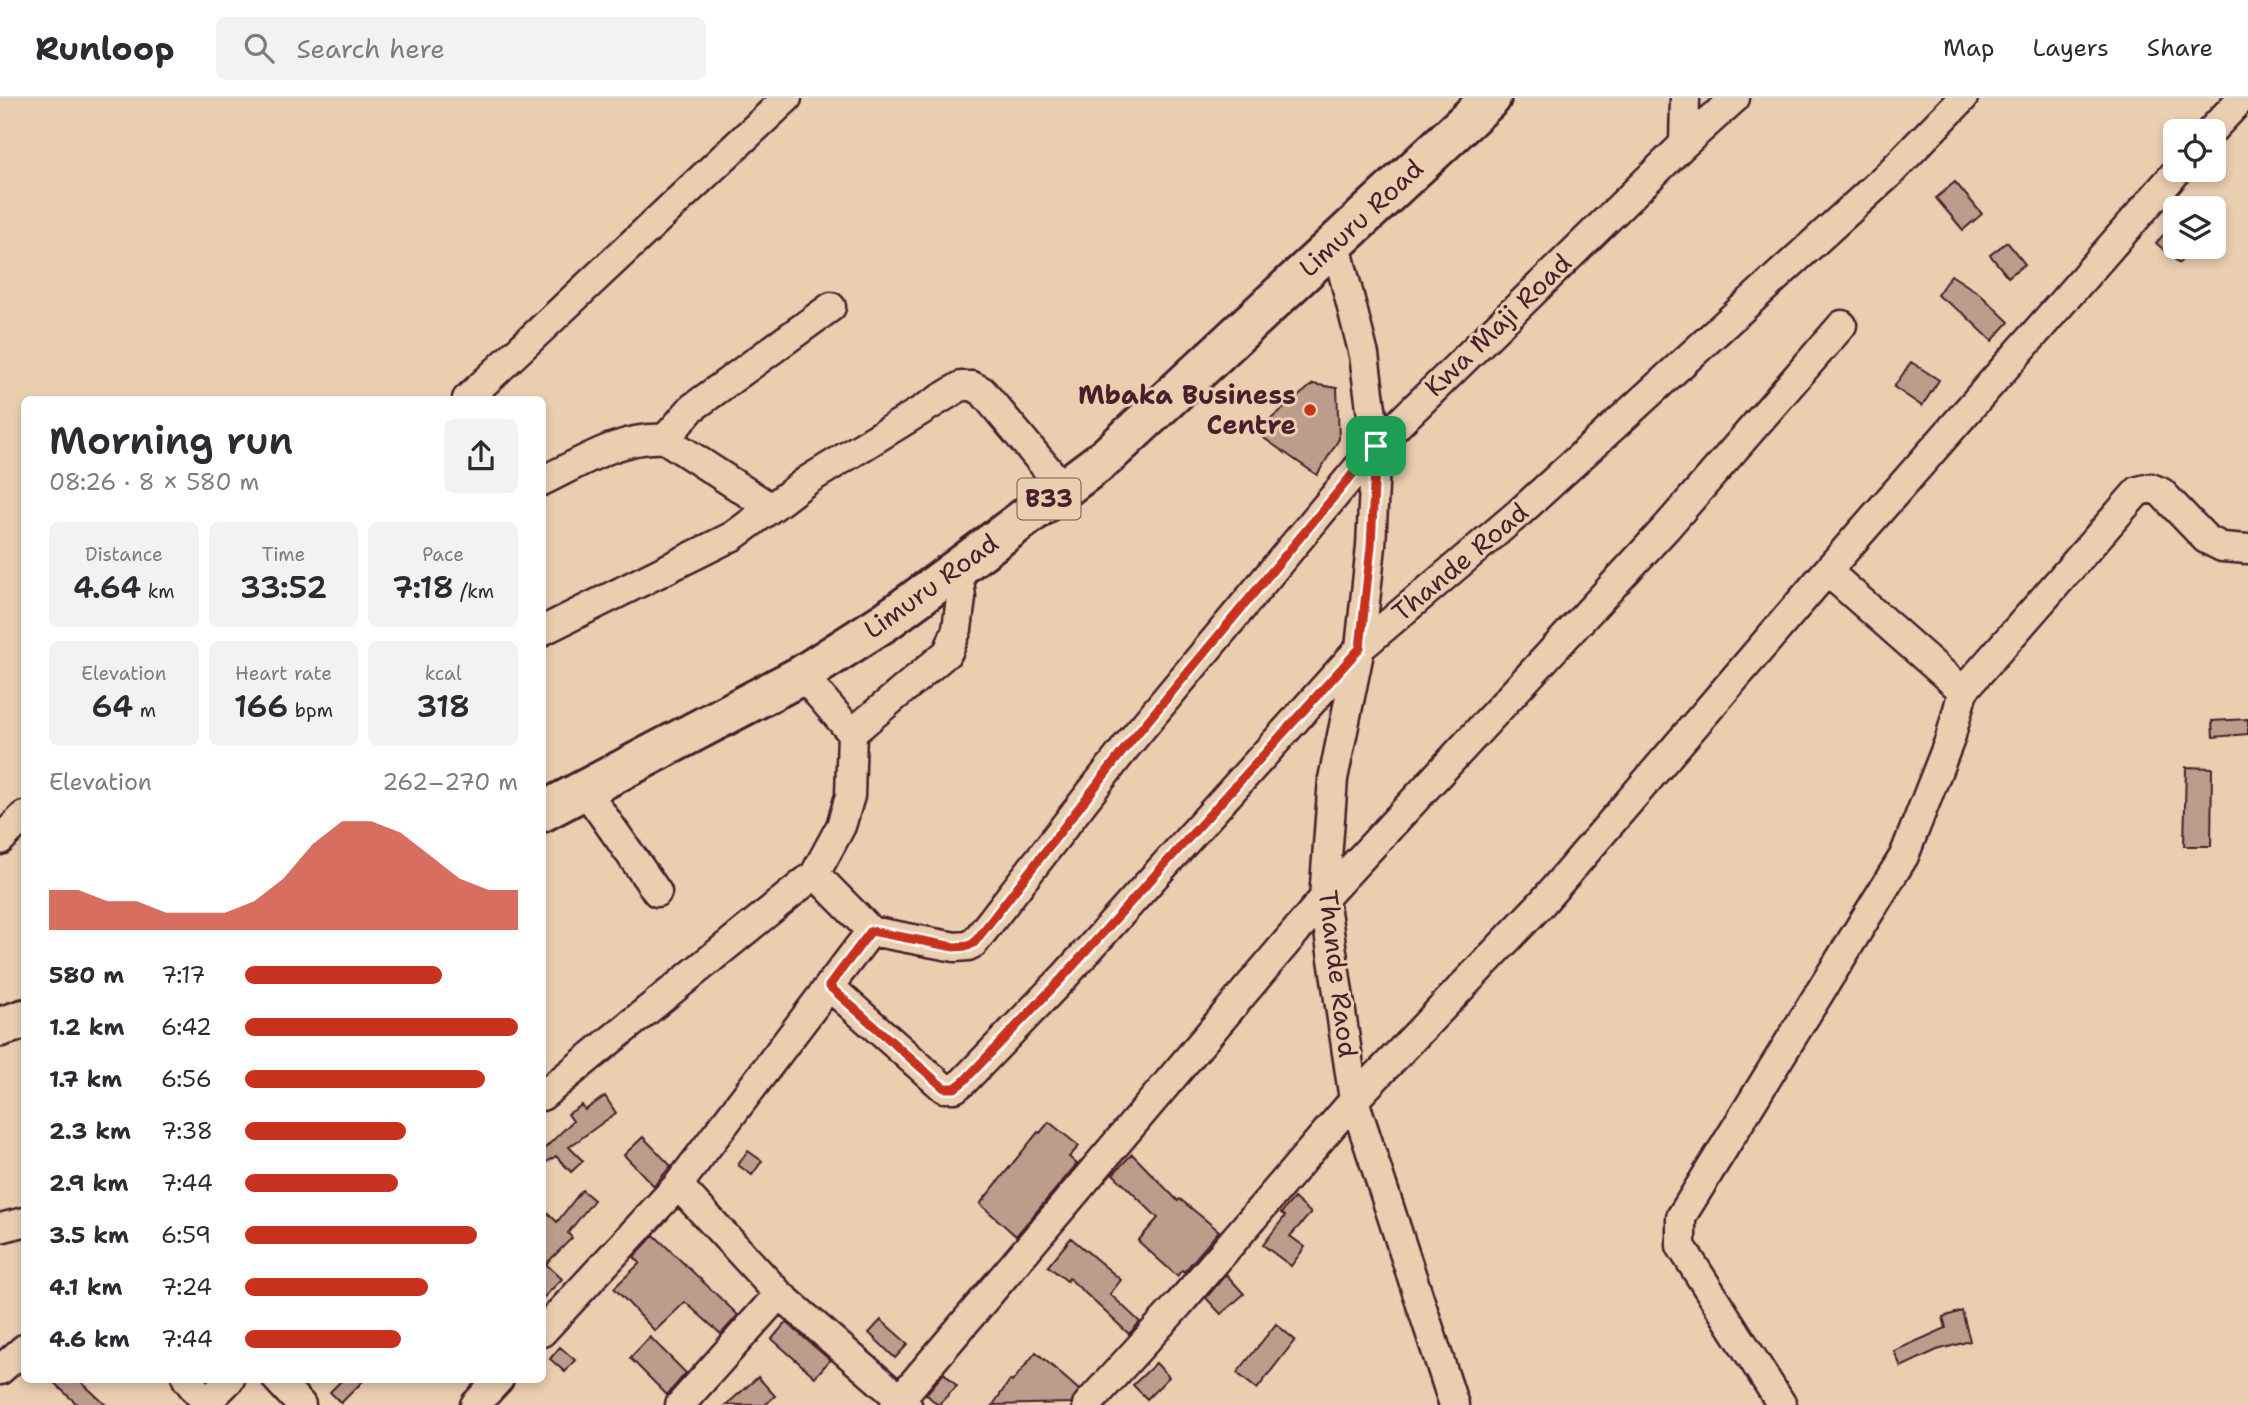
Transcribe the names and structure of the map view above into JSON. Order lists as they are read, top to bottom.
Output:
{
  "streets": {
    "highway": ["Limuru Road", "B33"],
    "street": ["Kwa Maji Road", "Thande Road", "Thande Raod"]
  },
  "crossings": [
    ["Limuru Road", "Thande Raod"],
    ["Kwa Maji Road", "Thande Raod"],
    ["Thande Road", "Thande Raod"]
  ],
  "places": ["Mbaka Business Centre"],
  "page": {
    "header": "Runloop",
    "search": "Search here",
    "nav": ["Map", "Layers", "Share"],
    "heading": ["Morning run", "08:26 · 8 × 580 m"],
    "stats": [
      ["Distance", "4.64 km"],
      ["Time", "33:52"],
      ["Pace", "7:18 /km"],
      ["Elevation", "64 m"],
      ["Heart rate", "166 bpm"],
      ["kcal", "318"]
    ],
    "chart": ["Elevation", "262–270 m"],
    "list": [
      {
        "name": "580 m",
        "note": "7:17"
      },
      {
        "name": "1.2 km",
        "note": "6:42"
      },
      {
        "name": "1.7 km",
        "note": "6:56"
      },
      {
        "name": "2.3 km",
        "note": "7:38"
      },
      {
        "name": "2.9 km",
        "note": "7:44"
      },
      {
        "name": "3.5 km",
        "note": "6:59"
      },
      {
        "name": "4.1 km",
        "note": "7:24"
      },
      {
        "name": "4.6 km",
        "note": "7:44"
      }
    ]
  }
}
